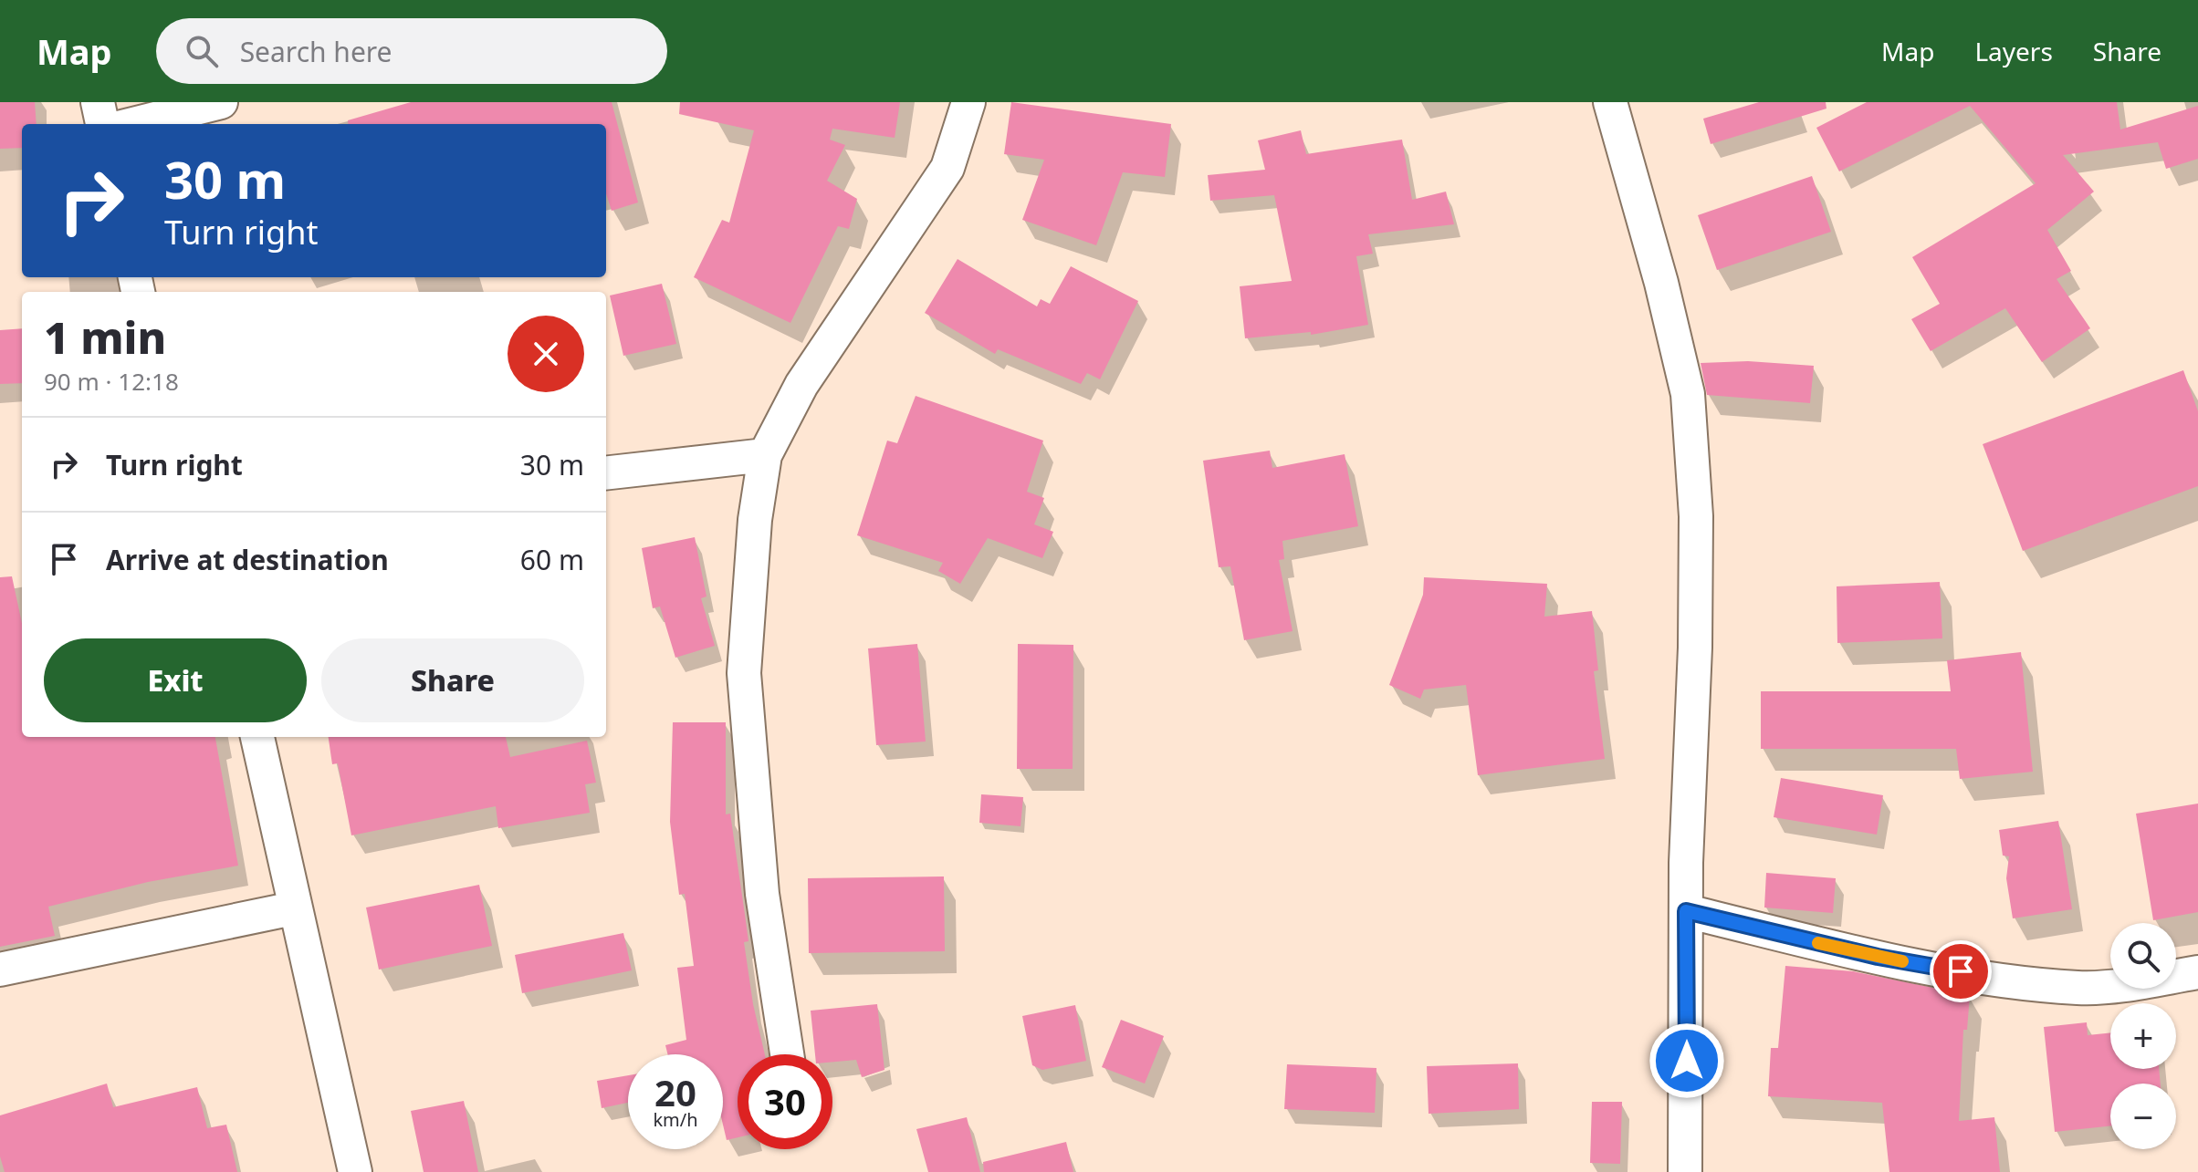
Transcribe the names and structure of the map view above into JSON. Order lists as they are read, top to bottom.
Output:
{
  "page": {
    "header": "Map",
    "search": "Search here",
    "nav": ["Map", "Layers", "Share"],
    "turn": ["30 m", "Turn right"],
    "heading": ["1 min", "90 m · 12:18"],
    "list": [
      {
        "name": "Turn right",
        "value": "30 m"
      },
      {
        "name": "Arrive at destination",
        "value": "60 m"
      }
    ],
    "buttons": ["Exit", "Share"],
    "map_buttons": ["+", "−"],
    "speed": "20 km/h",
    "limit": "30"
  }
}
